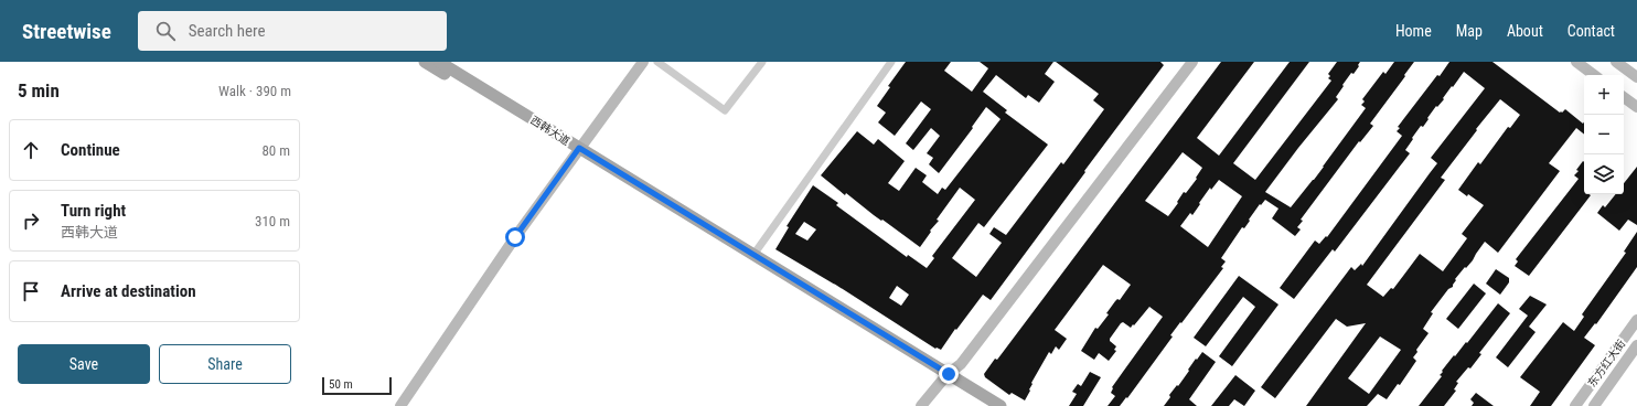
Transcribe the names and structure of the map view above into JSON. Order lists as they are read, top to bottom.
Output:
{
  "streets": {
    "main road": ["西韩大道"],
    "street": ["东方红大街"]
  },
  "scale_bar": "50 m",
  "page": {
    "header": "Streetwise",
    "search": "Search here",
    "nav": [
      "Home",
      "Map",
      "About",
      "Contact"
    ],
    "heading": ["5 min", "Walk · 390 m"],
    "map_buttons": ["+", "−"],
    "list": [
      ["Continue", "80 m"],
      ["Turn right", "西韩大道", "310 m"],
      "Arrive at destination"
    ],
    "buttons": ["Save", "Share"],
    "scale": "50 m"
  }
}
